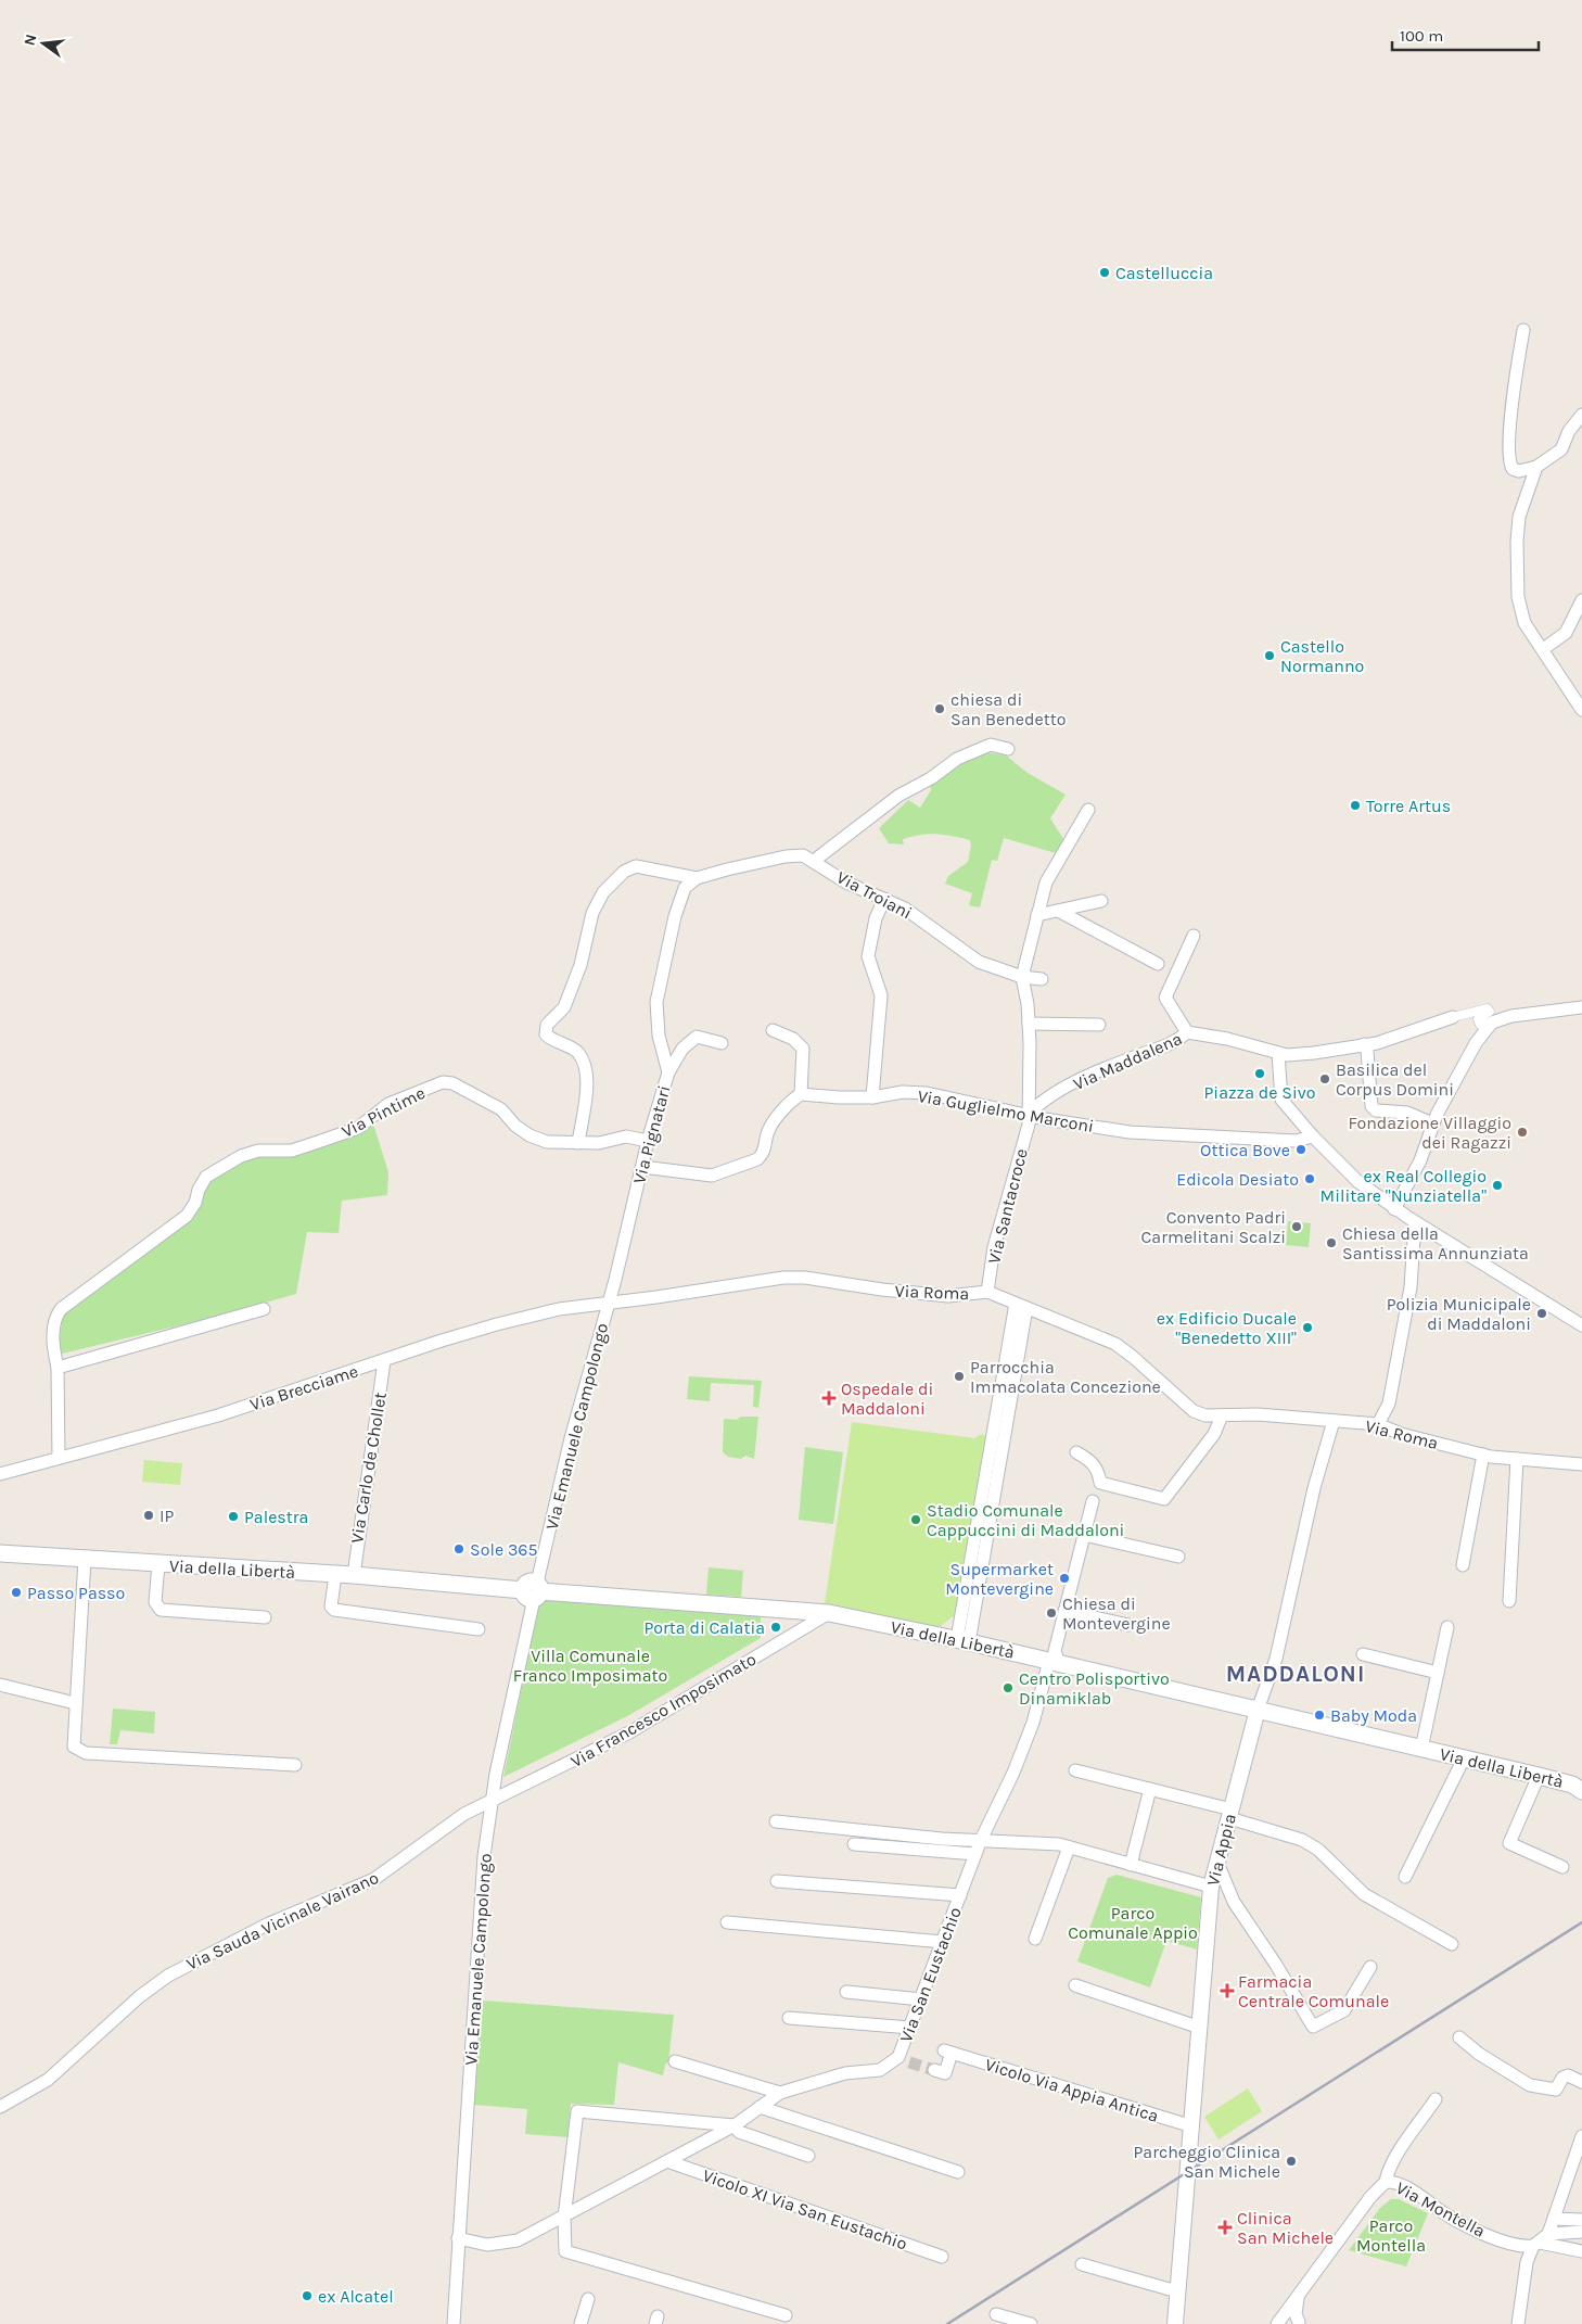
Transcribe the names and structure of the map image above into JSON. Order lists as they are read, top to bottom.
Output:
{
  "streets": {
    "main road": ["Via della Libertà"],
    "street": [
      "Via Troiani",
      "Via Maddalena",
      "Via Guglielmo Marconi",
      "Via Pintime",
      "Via Pignatari",
      "Via Santacroce",
      "Via Roma",
      "Via Brecciame",
      "Via Emanuele Campolongo",
      "Via Carlo de Chollet",
      "Via Francesco Imposimato",
      "Via Appia",
      "Via Sauda Vicinale Vairano",
      "Via San Eustachio",
      "Vicolo Via Appia Antica",
      "Vicolo XI Via San Eustachio",
      "Via Montella"
    ]
  },
  "crossings": [
    ["Via Troiani", "Via Pignatari"],
    ["Via Troiani", "Via Santacroce"],
    ["Via Maddalena", "Via Guglielmo Marconi"],
    ["Via Maddalena", "Via Santacroce"],
    ["Via Guglielmo Marconi", "Via Santacroce"],
    ["Via Pintime", "Via Pignatari"],
    ["Via Pintime", "Via Brecciame"],
    ["Via Pignatari", "Via Roma"],
    ["Via Pignatari", "Via Brecciame"],
    ["Via Pignatari", "Via Emanuele Campolongo"],
    ["Via Santacroce", "Via Roma"],
    ["Via Roma", "Via Brecciame"],
    ["Via Roma", "Via Emanuele Campolongo"],
    ["Via Roma", "Via Appia"],
    ["Via Brecciame", "Via Emanuele Campolongo"],
    ["Via Brecciame", "Via Carlo de Chollet"],
    ["Via Emanuele Campolongo", "Via della Libertà"],
    ["Via Emanuele Campolongo", "Via Francesco Imposimato"],
    ["Via Emanuele Campolongo", "Via Sauda Vicinale Vairano"],
    ["Via Emanuele Campolongo", "Via San Eustachio"],
    ["Via Carlo de Chollet", "Via della Libertà"],
    ["Via della Libertà", "Via Francesco Imposimato"],
    ["Via della Libertà", "Via Appia"],
    ["Via della Libertà", "Via San Eustachio"],
    ["Via Francesco Imposimato", "Via Sauda Vicinale Vairano"],
    ["Via Appia", "Vicolo Via Appia Antica"],
    ["Via San Eustachio", "Vicolo XI Via San Eustachio"]
  ],
  "districts": ["MADDALONI"],
  "parks": ["Villa Comunale Franco Imposimato", "Parco Comunale Appio", "Parco Montella"],
  "places": {
    "other": [
      "Castelluccia",
      "Castello Normanno",
      "chiesa di San Benedetto",
      "Torre Artus",
      "Piazza de Sivo",
      "Basilica del Corpus Domini",
      "Fondazione Villaggio dei Ragazzi",
      "Ottica Bove",
      "Edicola Desiato",
      "ex Real Collegio Militare \"Nunziatella\"",
      "Convento Padri Carmelitani Scalzi",
      "Chiesa della Santissima Annunziata",
      "Polizia Municipale di Maddaloni",
      "ex Edificio Ducale \"Benedetto XIII\"",
      "Parrocchia Immacolata Concezione",
      "IP",
      "Palestra",
      "Stadio Comunale Cappuccini di Maddaloni",
      "Sole 365",
      "Supermarket Montevergine",
      "Passo Passo",
      "Chiesa di Montevergine",
      "Porta di Calatia",
      "Centro Polisportivo Dinamiklab",
      "Baby Moda",
      "Parcheggio Clinica San Michele",
      "ex Alcatel"
    ],
    "health": ["Ospedale di Maddaloni", "Farmacia Centrale Comunale", "Clinica San Michele"]
  },
  "scale_bar": "100 m",
  "north": "left"
}
